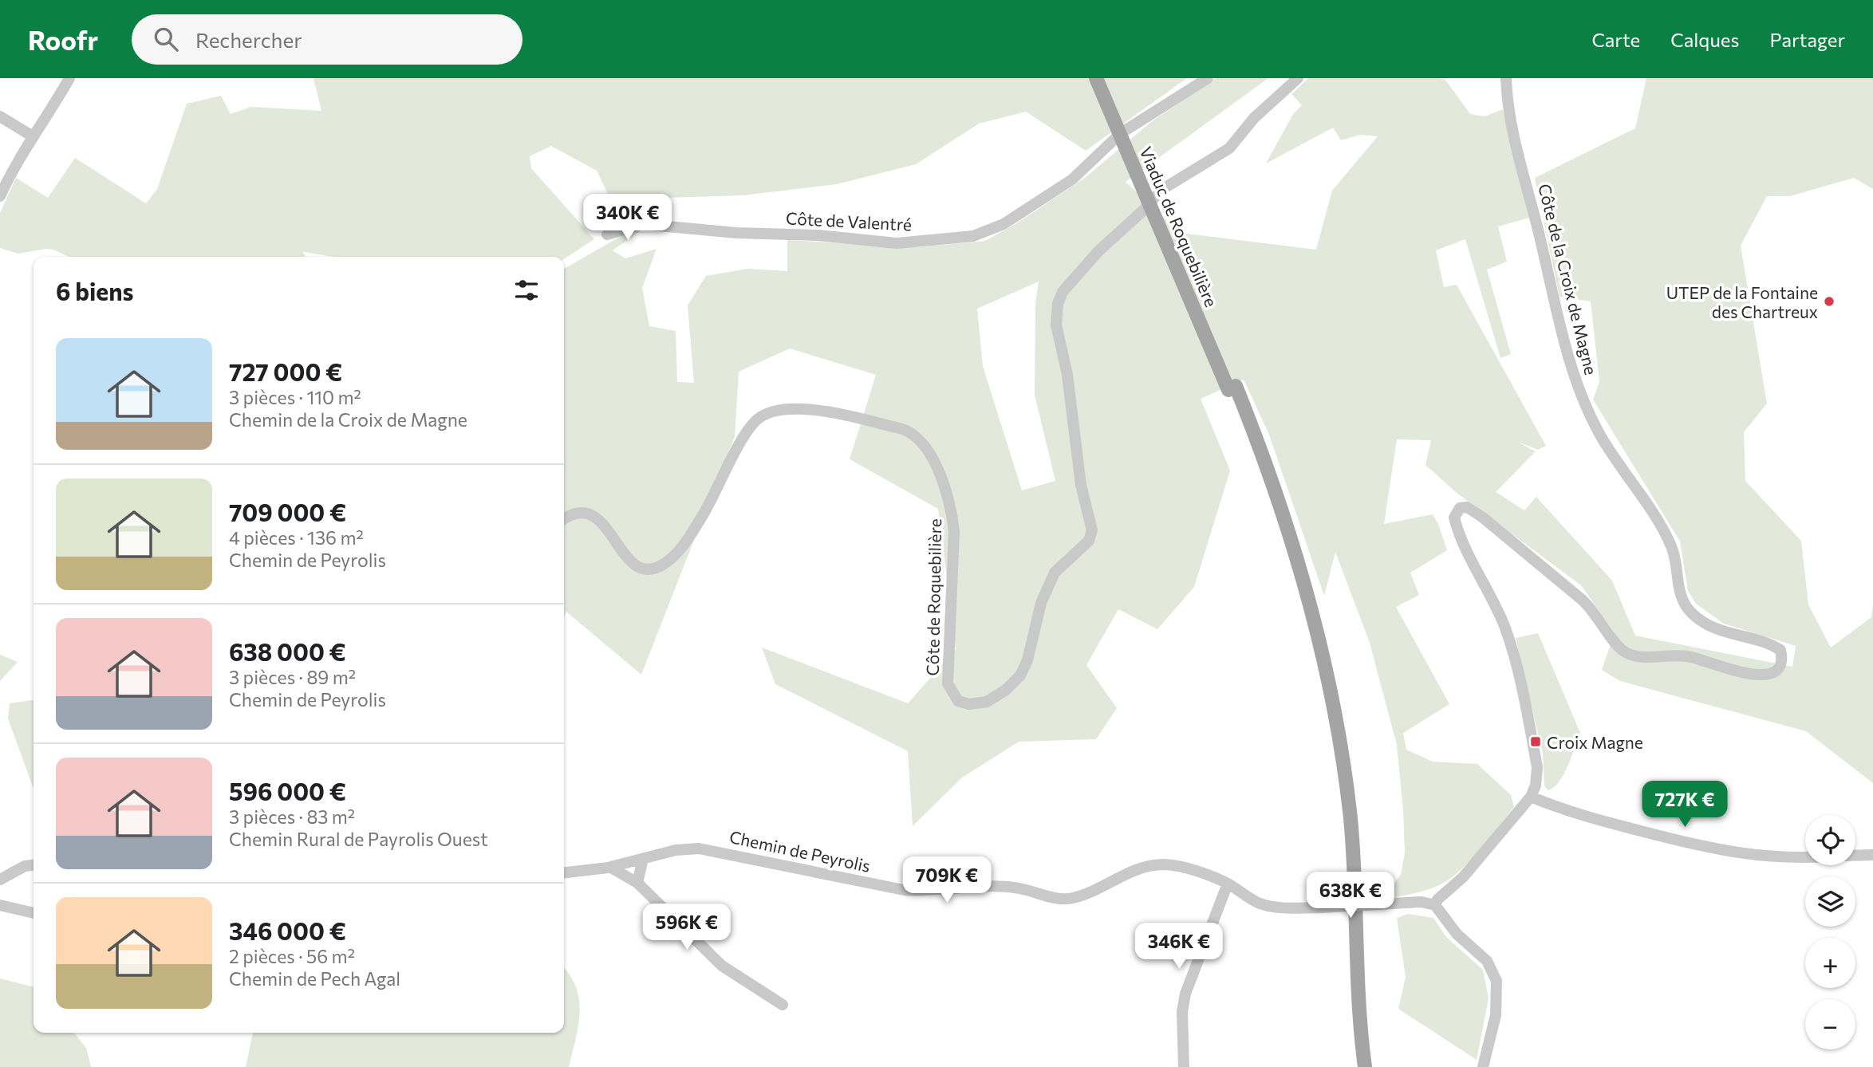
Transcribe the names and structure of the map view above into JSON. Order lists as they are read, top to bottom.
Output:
{
  "streets": {
    "main road": ["Viaduc de Roquebilière"],
    "street": [
      "Côte de Valentré",
      "Côte de la Croix de Magne",
      "Côte de Roquebilière",
      "Chemin de Peyrolis"
    ]
  },
  "crossings": [
    ["Côte de la Croix de Magne", "Chemin de Peyrolis"]
  ],
  "places": {
    "other": ["UTEP de la Fontaine des Chartreux"],
    "transit": ["Croix Magne"]
  },
  "page": {
    "header": "Roofr",
    "search": "Rechercher",
    "nav": ["Carte", "Calques", "Partager"],
    "price": [
      "340K €",
      "727K €",
      "709K €",
      "638K €",
      "596K €",
      "346K €"
    ],
    "heading": "6 biens",
    "list": [
      {
        "name": "727 000 €",
        "note": "3 pièces · 110 m² · Chemin de la Croix de Magne"
      },
      {
        "name": "709 000 €",
        "note": "4 pièces · 136 m² · Chemin de Peyrolis"
      },
      {
        "name": "638 000 €",
        "note": "3 pièces · 89 m² · Chemin de Peyrolis"
      },
      {
        "name": "596 000 €",
        "note": "3 pièces · 83 m² · Chemin Rural de Payrolis Ouest"
      },
      {
        "name": "346 000 €",
        "note": "2 pièces · 56 m² · Chemin de Pech Agal"
      }
    ],
    "map_buttons": ["+", "−"]
  }
}
